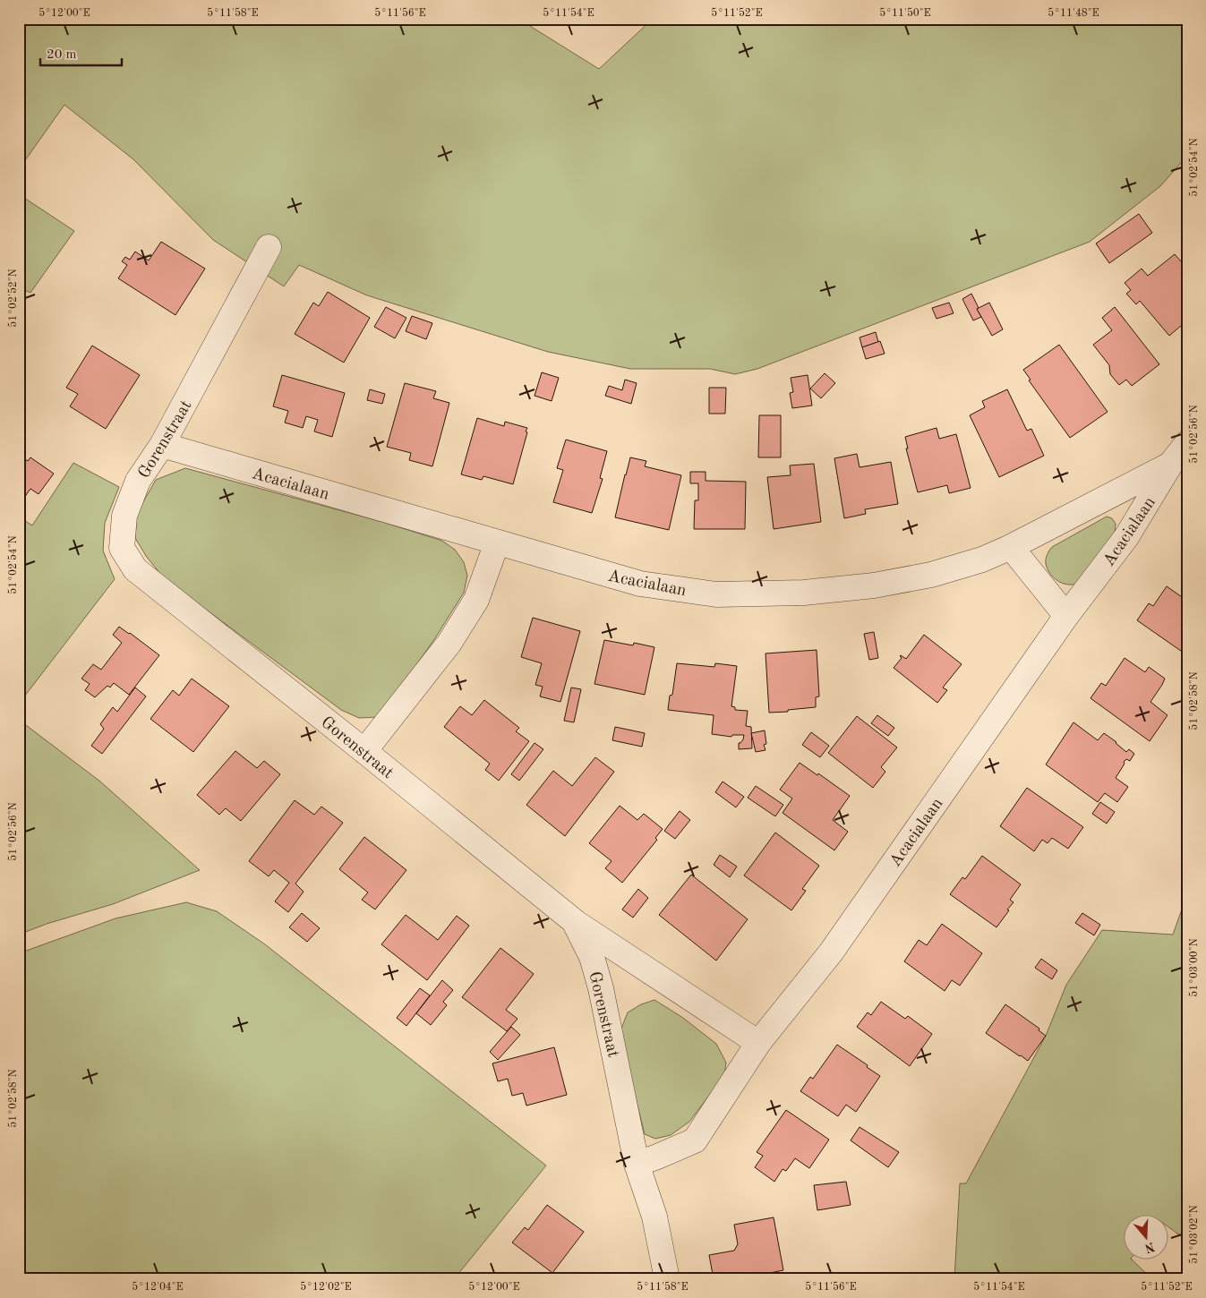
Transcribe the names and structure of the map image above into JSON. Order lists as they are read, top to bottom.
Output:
{
  "streets": {
    "street": ["Gorenstraat", "Acacialaan"]
  },
  "crossings": [
    ["Gorenstraat", "Acacialaan"]
  ],
  "scale_bar": "20 m",
  "north": "bottom",
  "coordinates": [
    "5°12'00\"E",
    "5°11'58\"E",
    "5°11'56\"E",
    "5°11'54\"E",
    "5°11'52\"E",
    "5°11'50\"E",
    "5°11'48\"E",
    "51°02'54\"N",
    "51°02'52\"N",
    "51°02'56\"N",
    "51°02'58\"N",
    "51°03'00\"N",
    "51°03'02\"N",
    "5°12'04\"E",
    "5°12'02\"E"
  ]
}
